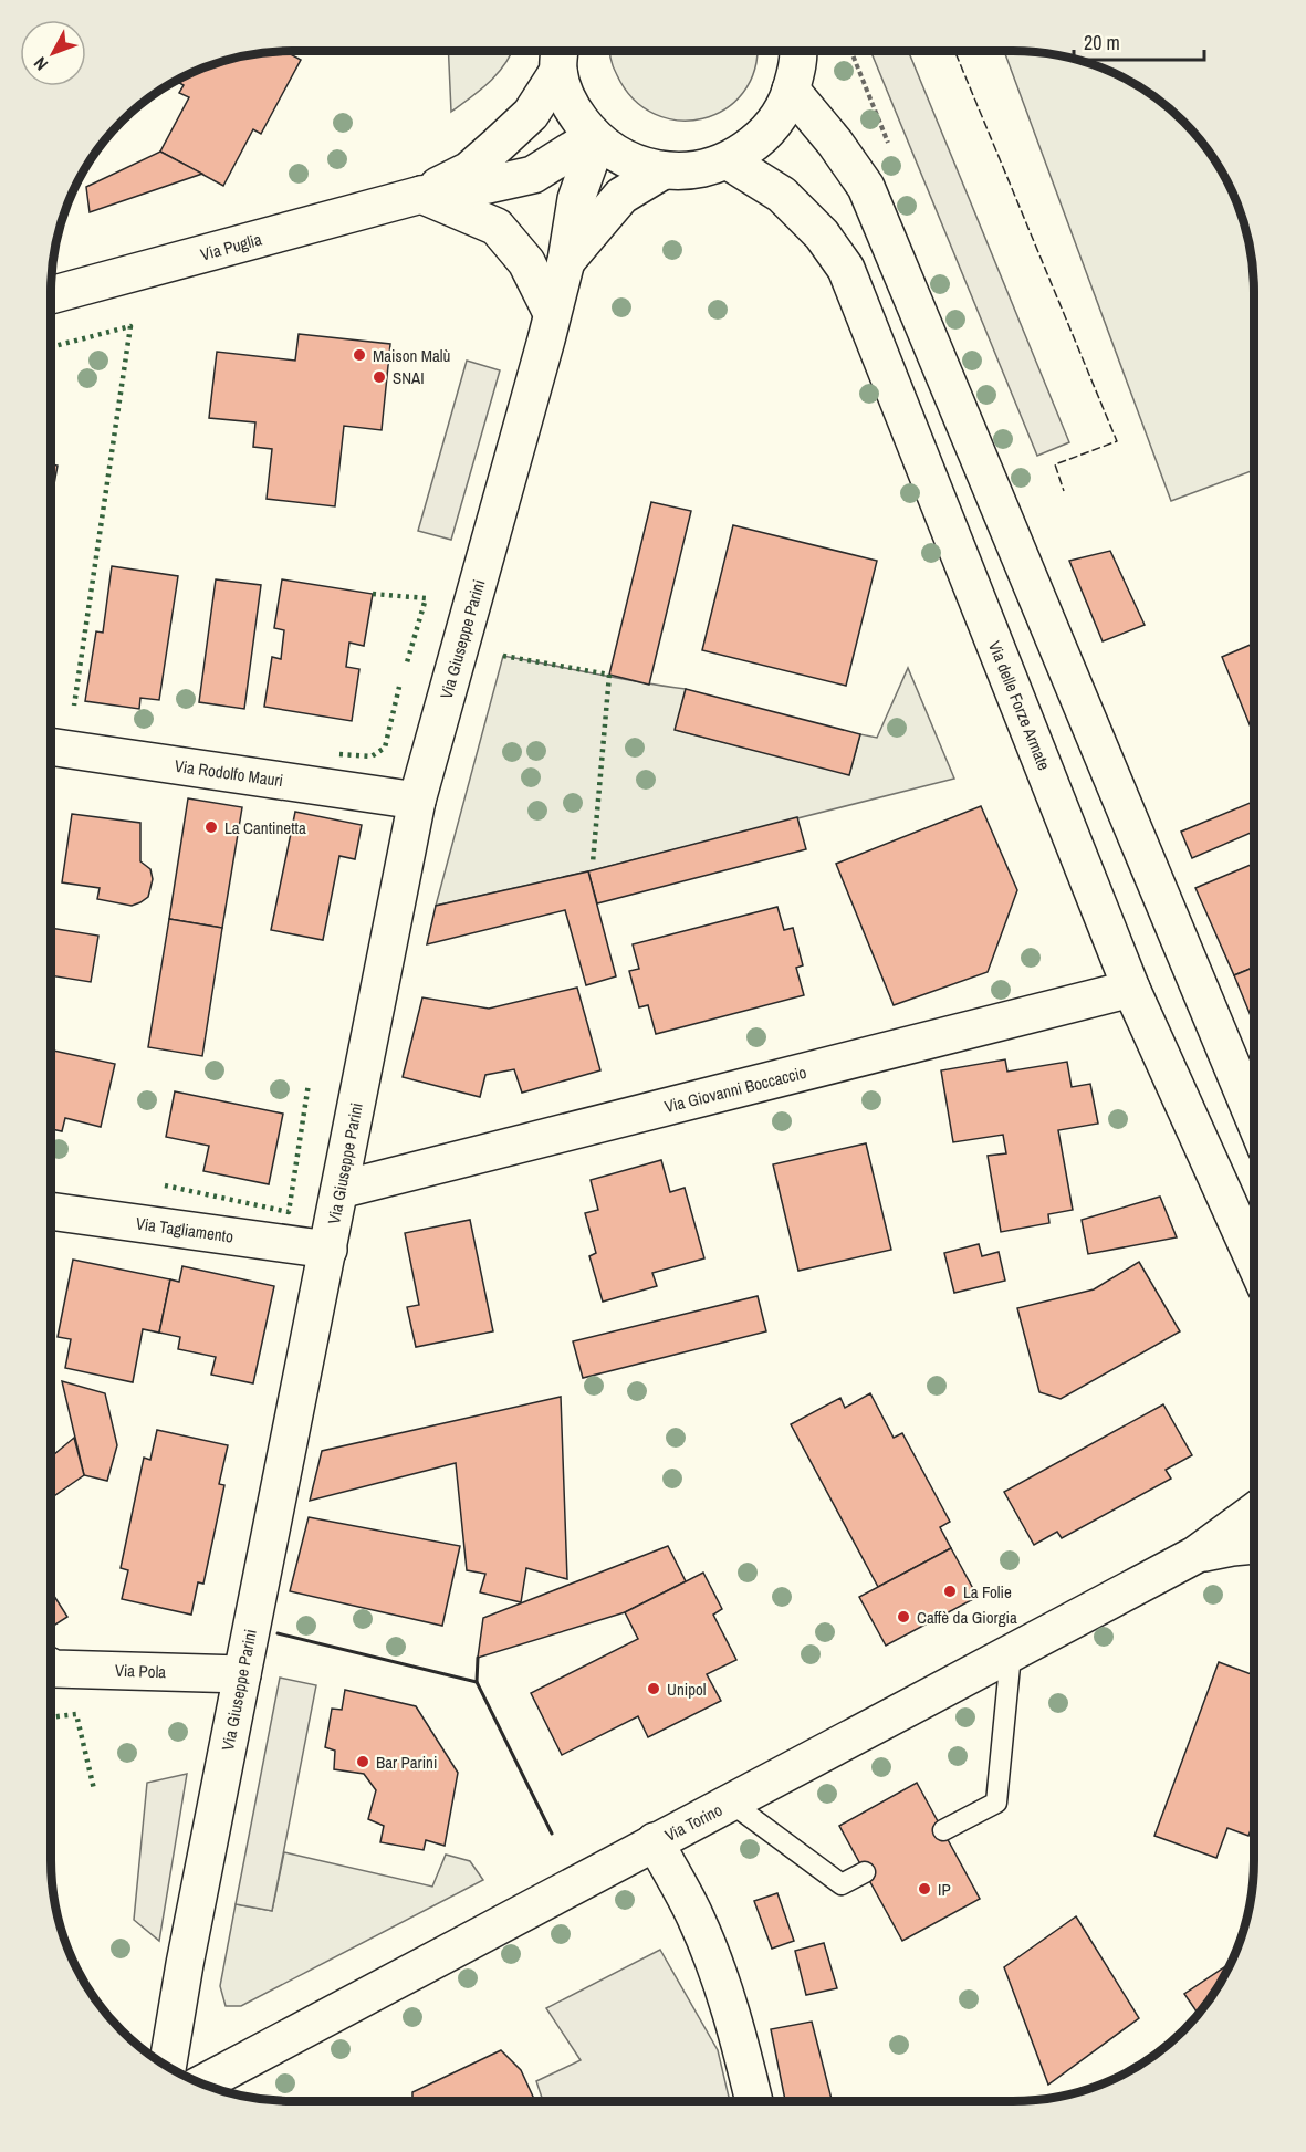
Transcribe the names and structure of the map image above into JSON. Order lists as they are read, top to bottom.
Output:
{
  "streets": {
    "street": [
      "Via Puglia",
      "Via Giuseppe Parini",
      "Via delle Forze Armate",
      "Via Rodolfo Mauri",
      "Via Giovanni Boccaccio",
      "Via Tagliamento",
      "Via Pola",
      "Via Torino"
    ]
  },
  "crossings": [
    ["Via Puglia", "Via Giuseppe Parini"],
    ["Via Giuseppe Parini", "Via Rodolfo Mauri"],
    ["Via Giuseppe Parini", "Via Giovanni Boccaccio"],
    ["Via Giuseppe Parini", "Via Tagliamento"],
    ["Via Giuseppe Parini", "Via Pola"],
    ["Via delle Forze Armate", "Via Giovanni Boccaccio"]
  ],
  "places": [
    "Maison Malù",
    "SNAI",
    "La Cantinetta",
    "La Folie",
    "Caffè da Giorgia",
    "Unipol",
    "Bar Parini",
    "IP"
  ],
  "scale_bar": "20 m",
  "north": "bottom left"
}
